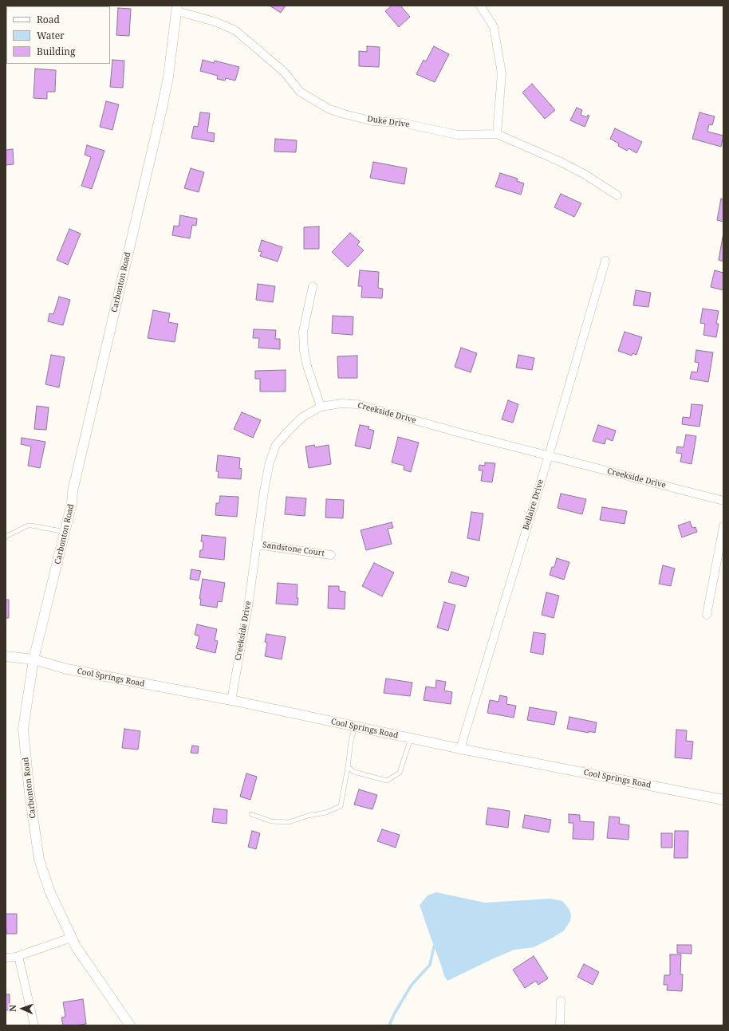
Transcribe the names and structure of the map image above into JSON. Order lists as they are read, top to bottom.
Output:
{
  "streets": {
    "street": [
      "Duke Drive",
      "Carbonton Road",
      "Creekside Drive",
      "Bellaire Drive",
      "Sandstone Court",
      "Cool Springs Road"
    ]
  },
  "crossings": [
    ["Duke Drive", "Carbonton Road"],
    ["Carbonton Road", "Cool Springs Road"],
    ["Creekside Drive", "Bellaire Drive"],
    ["Creekside Drive", "Sandstone Court"],
    ["Creekside Drive", "Cool Springs Road"],
    ["Bellaire Drive", "Cool Springs Road"]
  ],
  "legend": ["Road", "Water", "Building"],
  "north": "left"
}
